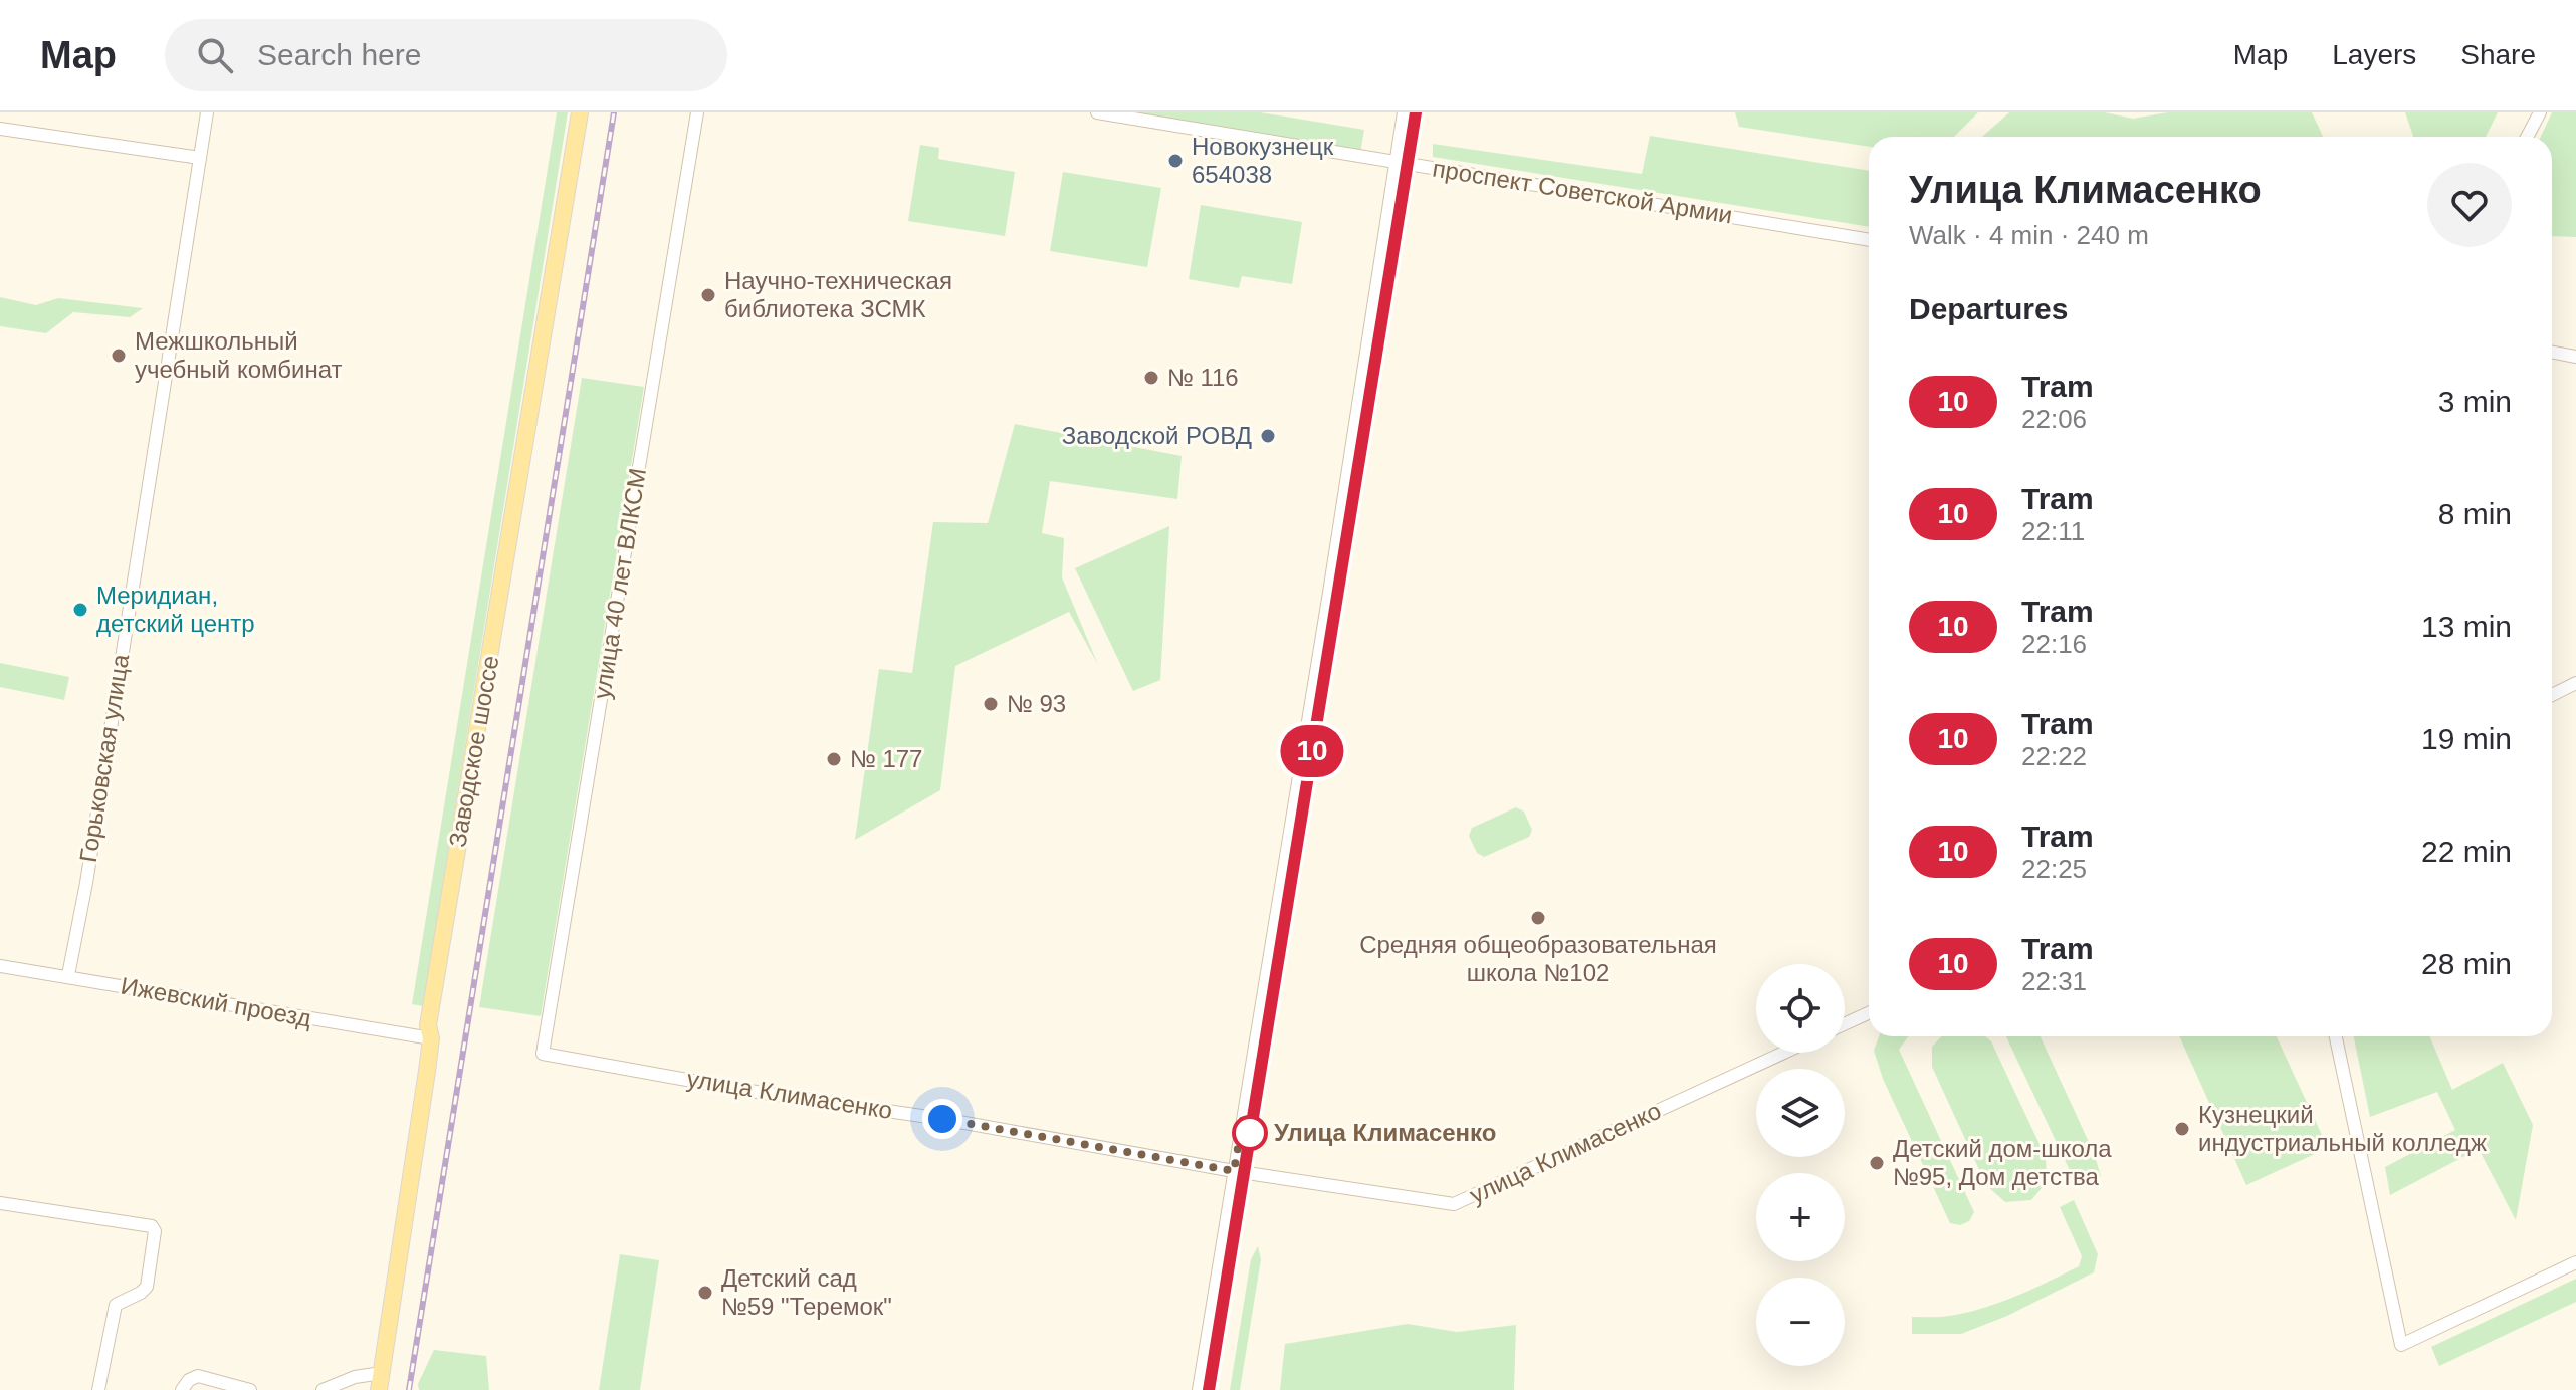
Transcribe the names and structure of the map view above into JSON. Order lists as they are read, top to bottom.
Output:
{
  "streets": {
    "main road": ["Заводское шоссе"],
    "street": [
      "проспект Советской Армии",
      "улица 40 лет ВЛКСМ",
      "Горьковская улица",
      "Ижевский проезд",
      "улица Климасенко"
    ]
  },
  "crossings": [
    ["улица 40 лет ВЛКСМ", "улица Климасенко"],
    ["Заводское шоссе", "Ижевский проезд"],
    ["Горьковская улица", "Ижевский проезд"]
  ],
  "places": [
    "Новокузнецк 654038",
    "Научно-техническая библиотека ЗСМК",
    "Межшкольный учебный комбинат",
    "№ 116",
    "Заводской РОВД",
    "Меридиан, детский центр",
    "№ 93",
    "№ 177",
    "Средняя общеобразовательная школа №102",
    "Кузнецкий индустриальный колледж",
    "Улица Климасенко",
    "Детский дом-школа №95, Дом детства",
    "Детский сад №59 \"Теремок\""
  ],
  "lines": ["tram line 10"],
  "page": {
    "header": "Map",
    "search": "Search here",
    "nav": ["Map", "Layers", "Share"],
    "on_map": "10",
    "heading": [
      ["Улица Климасенко", "Walk · 4 min · 240 m"],
      "Departures"
    ],
    "list": [
      {
        "mark": "10",
        "name": "Tram",
        "note": "22:06",
        "value": "3 min"
      },
      {
        "mark": "10",
        "name": "Tram",
        "note": "22:11",
        "value": "8 min"
      },
      {
        "mark": "10",
        "name": "Tram",
        "note": "22:16",
        "value": "13 min"
      },
      {
        "mark": "10",
        "name": "Tram",
        "note": "22:22",
        "value": "19 min"
      },
      {
        "mark": "10",
        "name": "Tram",
        "note": "22:25",
        "value": "22 min"
      },
      {
        "mark": "10",
        "name": "Tram",
        "note": "22:31",
        "value": "28 min"
      }
    ],
    "map_buttons": ["+", "−"]
  }
}
